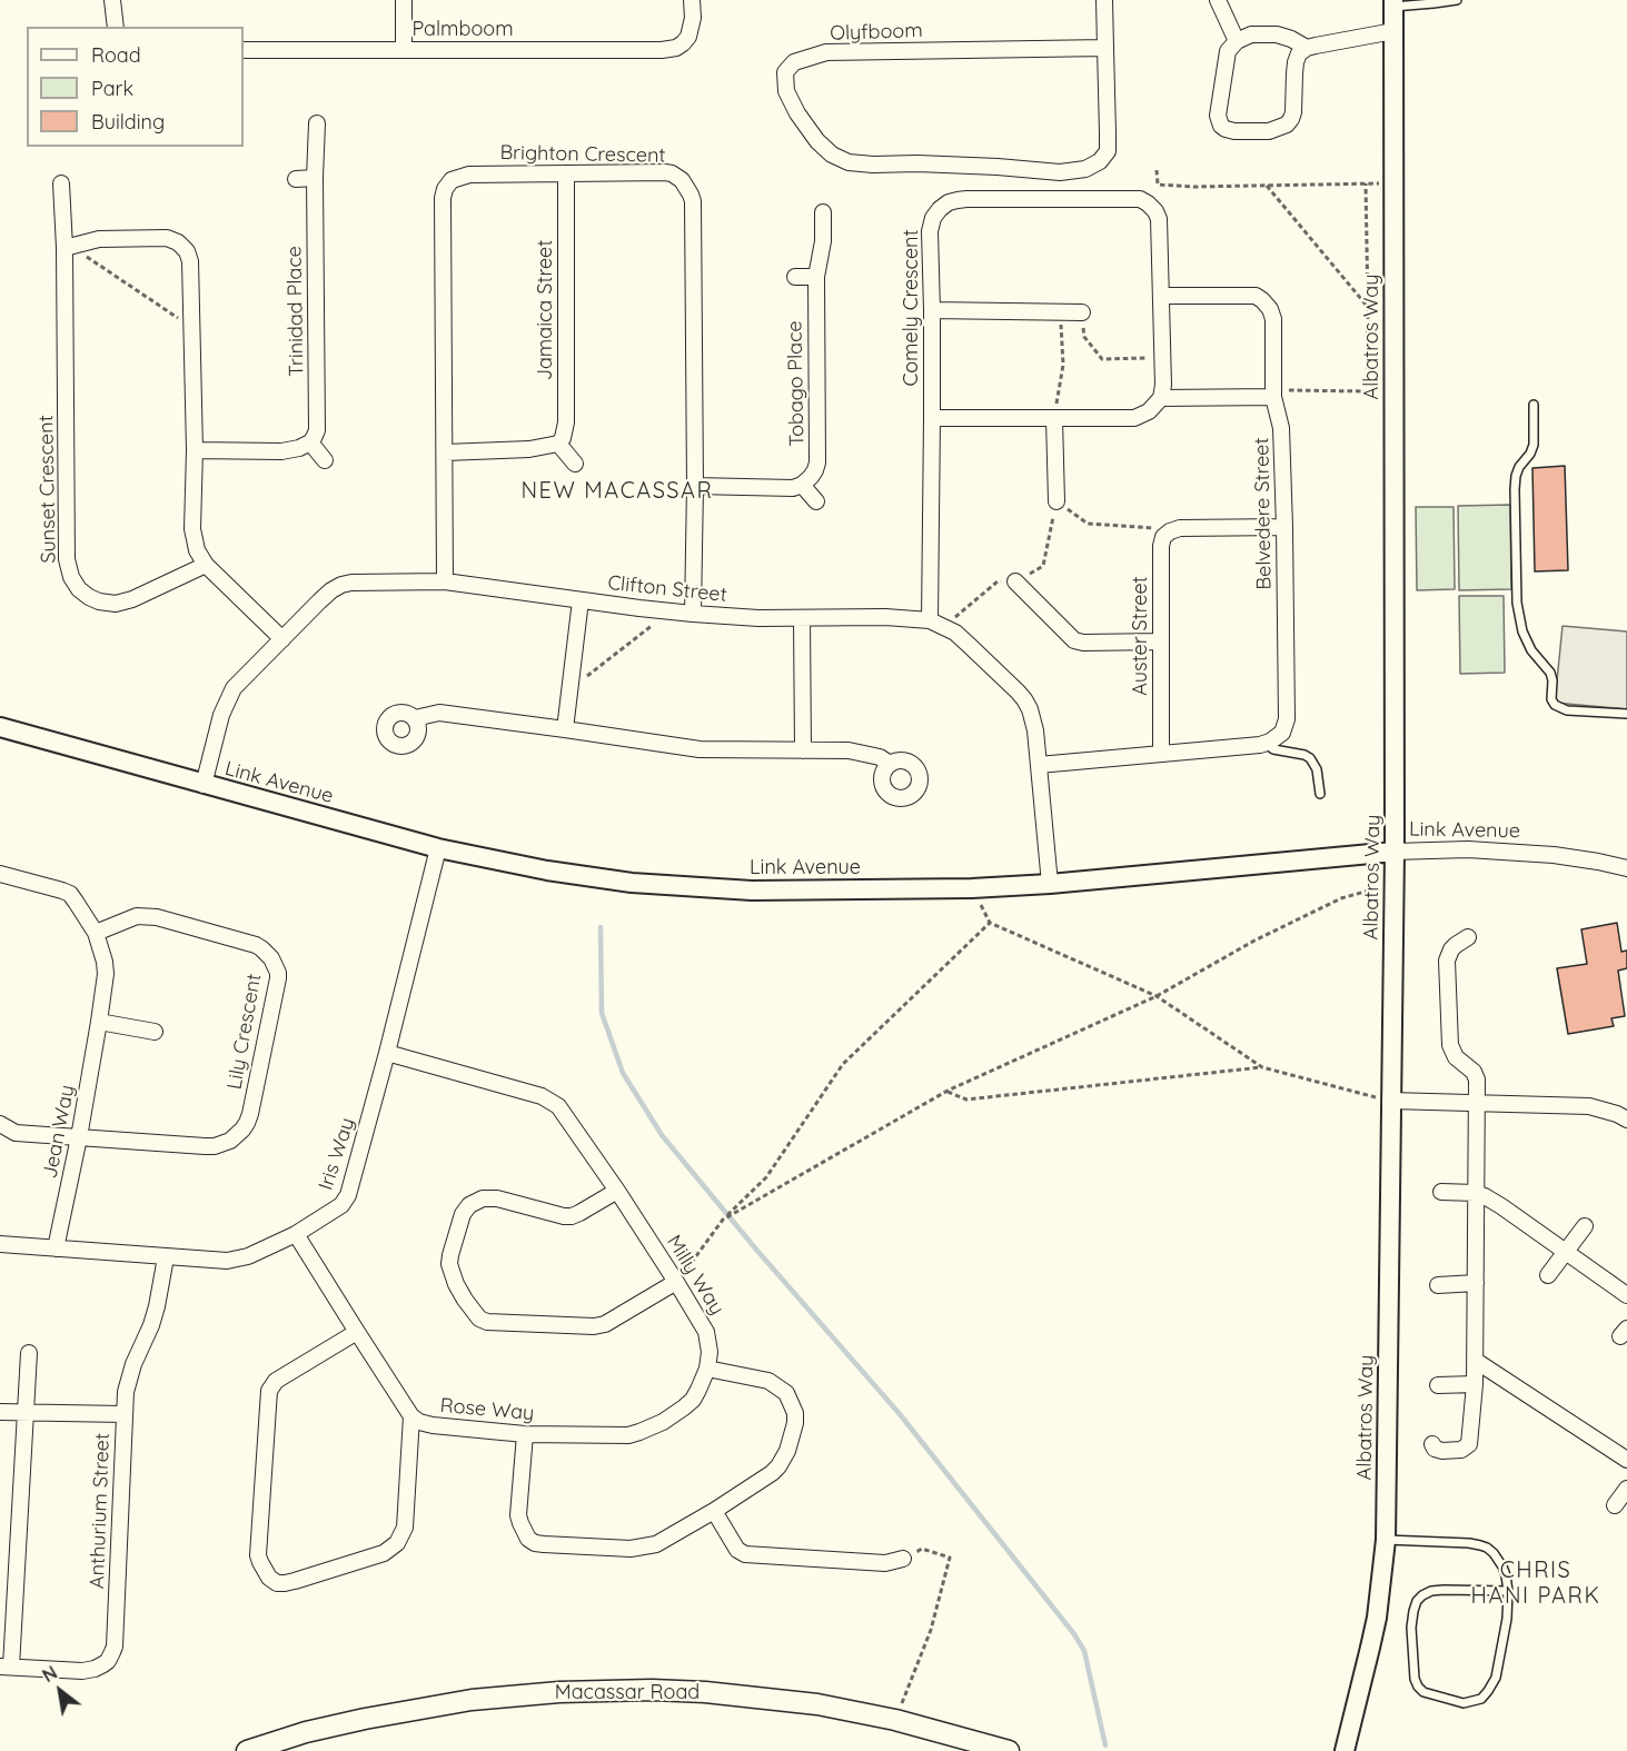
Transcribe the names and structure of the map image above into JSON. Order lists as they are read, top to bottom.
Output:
{
  "streets": {
    "main road": ["Macassar Road"],
    "street": [
      "Palmboom",
      "Olyfboom",
      "Brighton Crescent",
      "Comely Crescent",
      "Jamaica Street",
      "Trinidad Place",
      "Albatros Way",
      "Tobago Place",
      "Sunset Crescent",
      "Belvedere Street",
      "Clifton Street",
      "Auster Street",
      "Link Avenue",
      "Lily Crescent",
      "Jean Way",
      "Iris Way",
      "Milly Way",
      "Rose Way",
      "Anthurium Street"
    ]
  },
  "crossings": [
    ["Brighton Crescent", "Jamaica Street"],
    ["Brighton Crescent", "Clifton Street"],
    ["Comely Crescent", "Belvedere Street"],
    ["Comely Crescent", "Clifton Street"],
    ["Albatros Way", "Link Avenue"],
    ["Clifton Street", "Link Avenue"],
    ["Link Avenue", "Iris Way"],
    ["Lily Crescent", "Jean Way"],
    ["Jean Way", "Iris Way"],
    ["Iris Way", "Milly Way"],
    ["Iris Way", "Rose Way"],
    ["Iris Way", "Anthurium Street"],
    ["Milly Way", "Rose Way"]
  ],
  "districts": ["NEW MACASSAR", "CHRIS HANI PARK"],
  "legend": ["Road", "Park", "Building"],
  "north": "top left"
}
